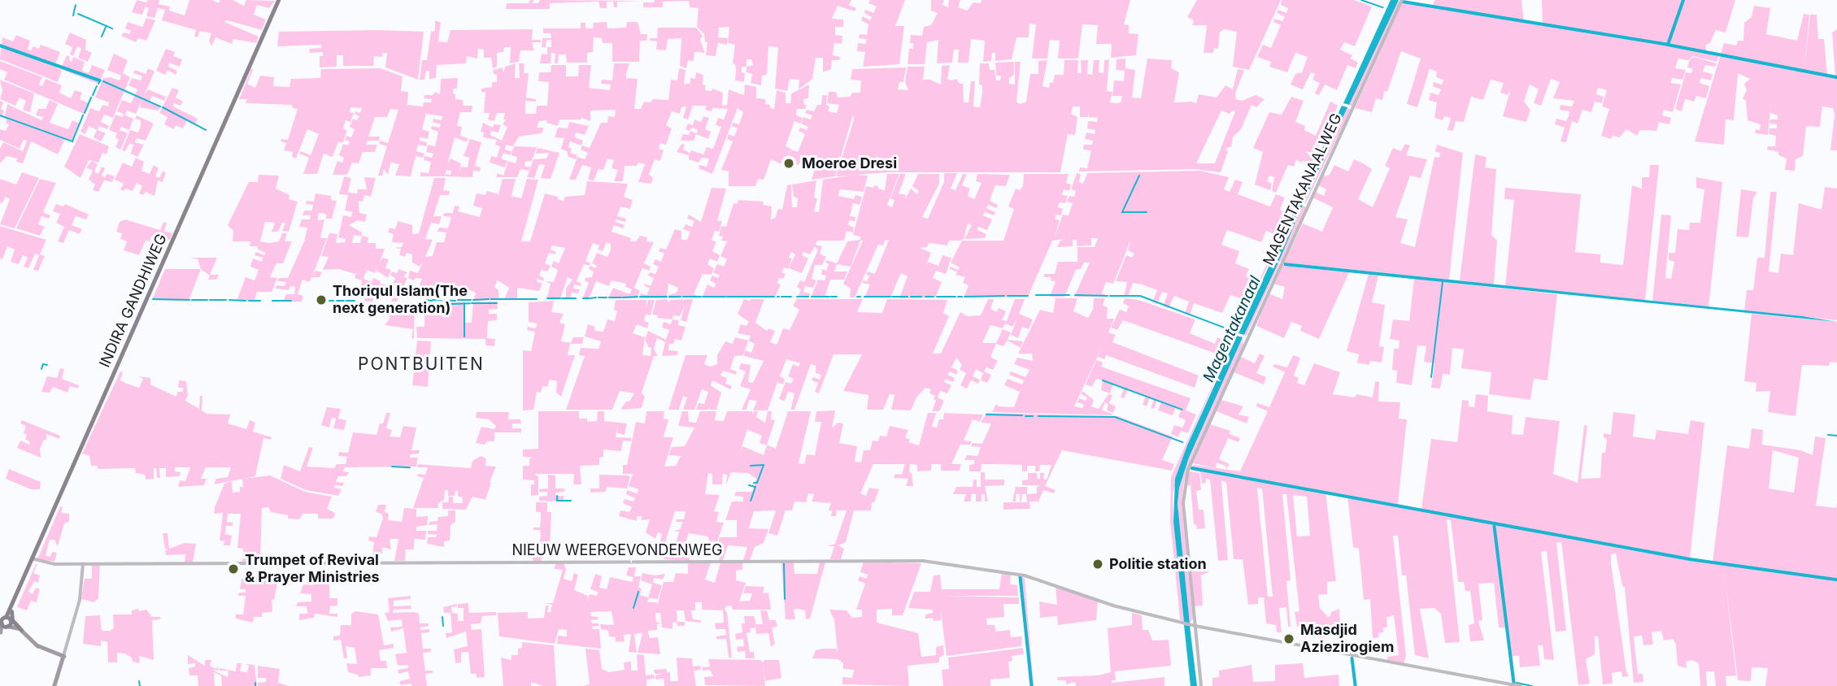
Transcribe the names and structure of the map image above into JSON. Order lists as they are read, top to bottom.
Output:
{
  "streets": {
    "main road": ["INDIRA GANDHIWEG"],
    "street": ["MAGENTAKANAALWEG", "NIEUW WEERGEVONDENWEG"]
  },
  "crossings": [
    ["MAGENTAKANAALWEG", "NIEUW WEERGEVONDENWEG"],
    ["INDIRA GANDHIWEG", "NIEUW WEERGEVONDENWEG"]
  ],
  "districts": ["PONTBUITEN"],
  "water": ["Magentakanaal"],
  "places": [
    "Moeroe Dresi",
    "Thoriqul Islam(The next generation)",
    "Politie station",
    "Trumpet of Revival & Prayer Ministries",
    "Masdjid Aziezirogiem"
  ]
}
